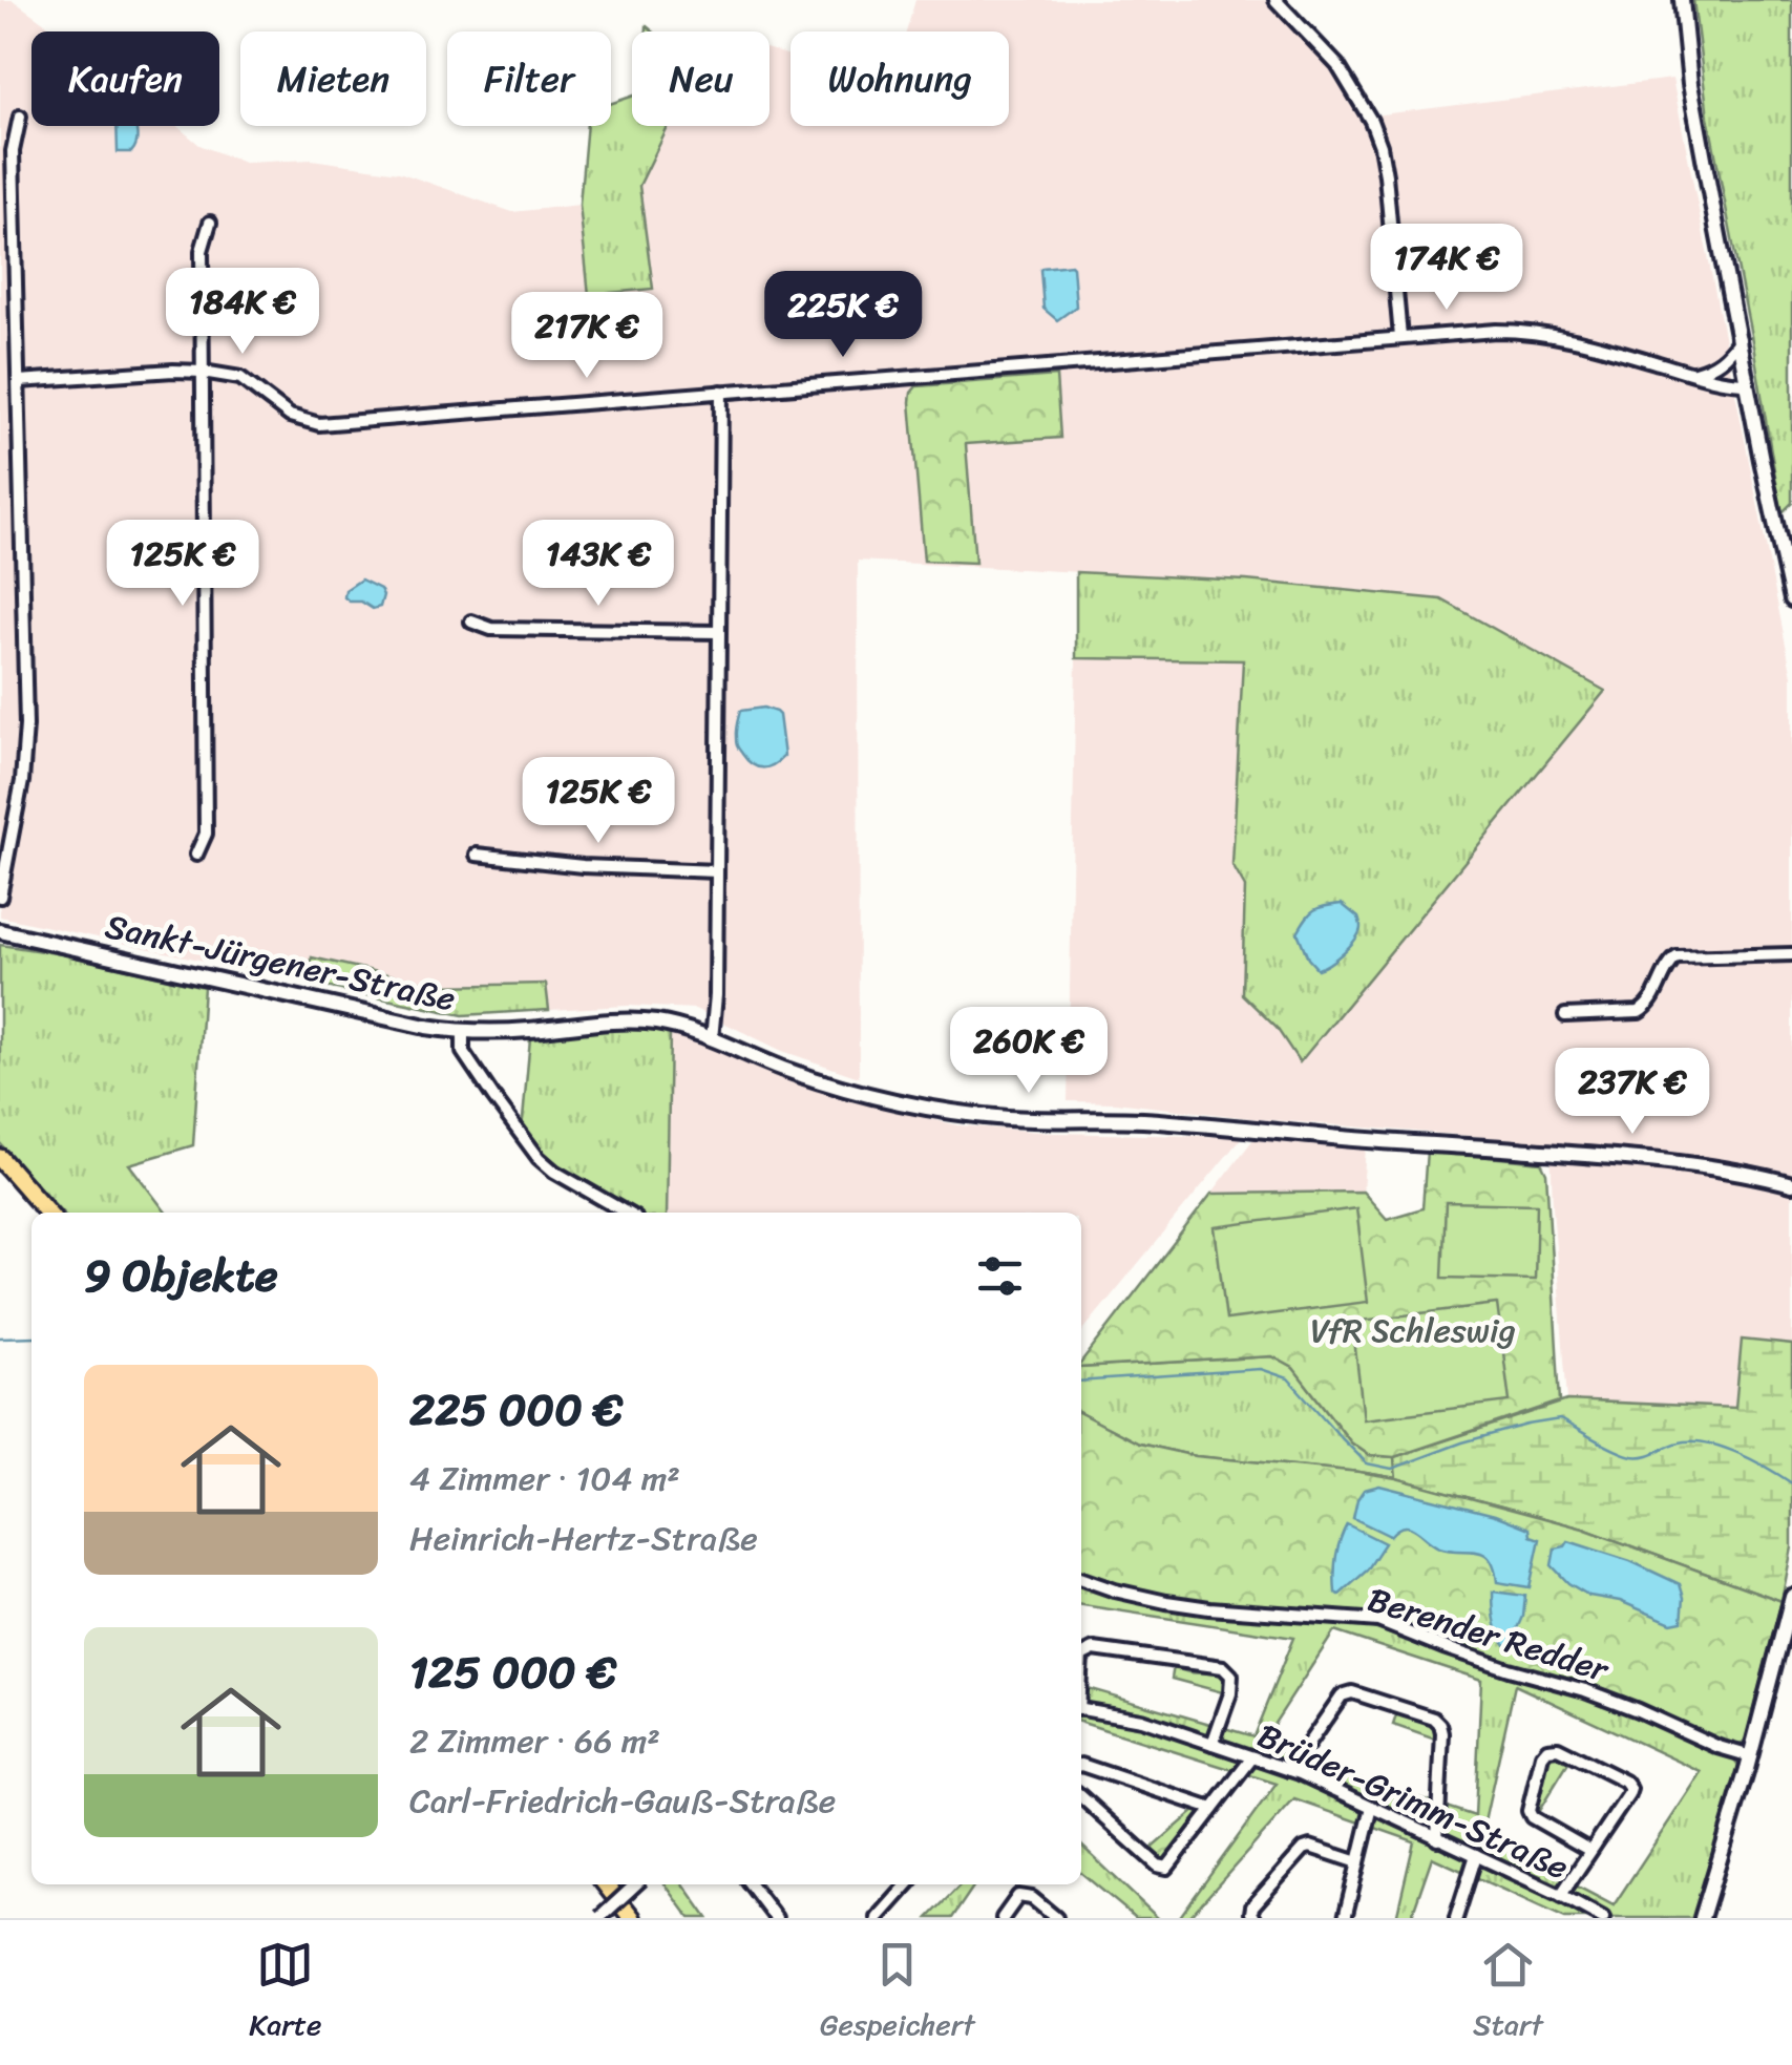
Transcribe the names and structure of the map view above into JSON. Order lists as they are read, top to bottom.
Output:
{
  "streets": {
    "street": ["Sankt-Jürgener-Straße", "Berender Redder", "Brüder-Grimm-Straße"]
  },
  "parks": ["VfR Schleswig"],
  "page": {
    "chip": [
      "Kaufen",
      "Mieten",
      "Filter",
      "Neu",
      "Wohnung"
    ],
    "price": [
      "174K €",
      "184K €",
      "225K €",
      "217K €",
      "125K €",
      "143K €",
      "125K €",
      "260K €",
      "237K €"
    ],
    "heading": "9 Objekte",
    "list": [
      {
        "name": "225 000 €",
        "note": "4 Zimmer · 104 m² · Heinrich-Hertz-Straße"
      },
      {
        "name": "125 000 €",
        "note": "2 Zimmer · 66 m² · Carl-Friedrich-Gauß-Straße"
      }
    ],
    "tabs": ["Karte", "Gespeichert", "Start"]
  }
}
